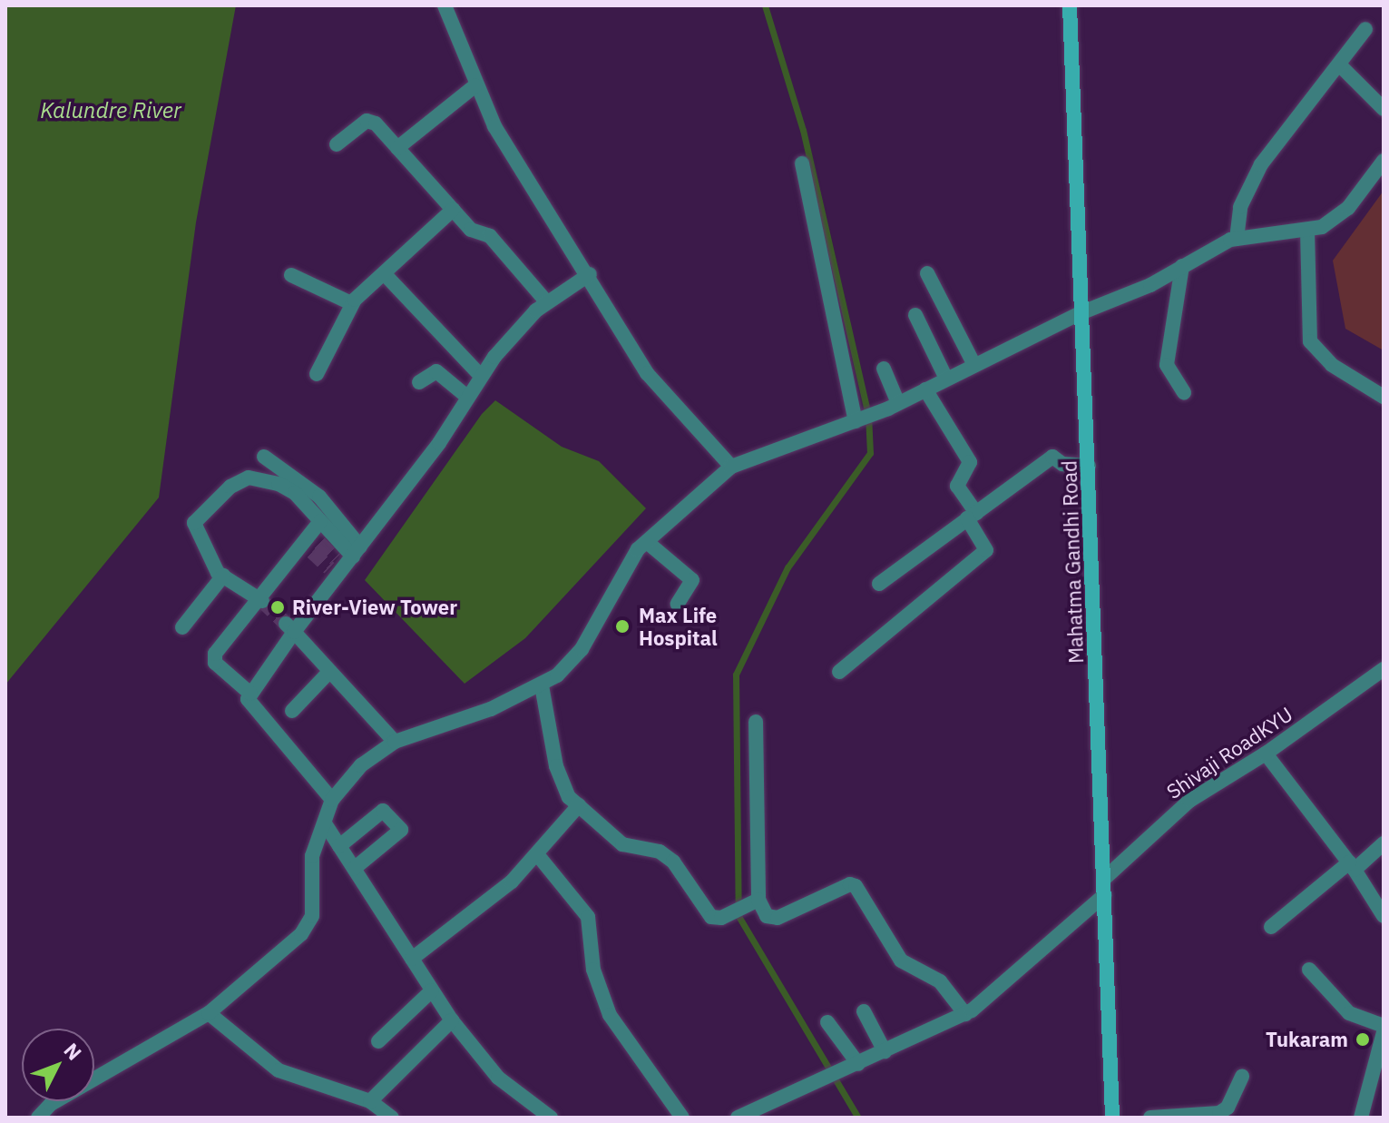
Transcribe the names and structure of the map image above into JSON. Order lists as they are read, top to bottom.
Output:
{
  "streets": {
    "main road": ["Mahatma Gandhi Road"],
    "street": ["Shivaji RoadKYU"]
  },
  "crossings": [
    ["Mahatma Gandhi Road", "Shivaji RoadKYU"]
  ],
  "water": ["Kalundre River"],
  "places": ["River-View Tower", "Max Life Hospital", "Tukaram"],
  "north": "top right"
}
